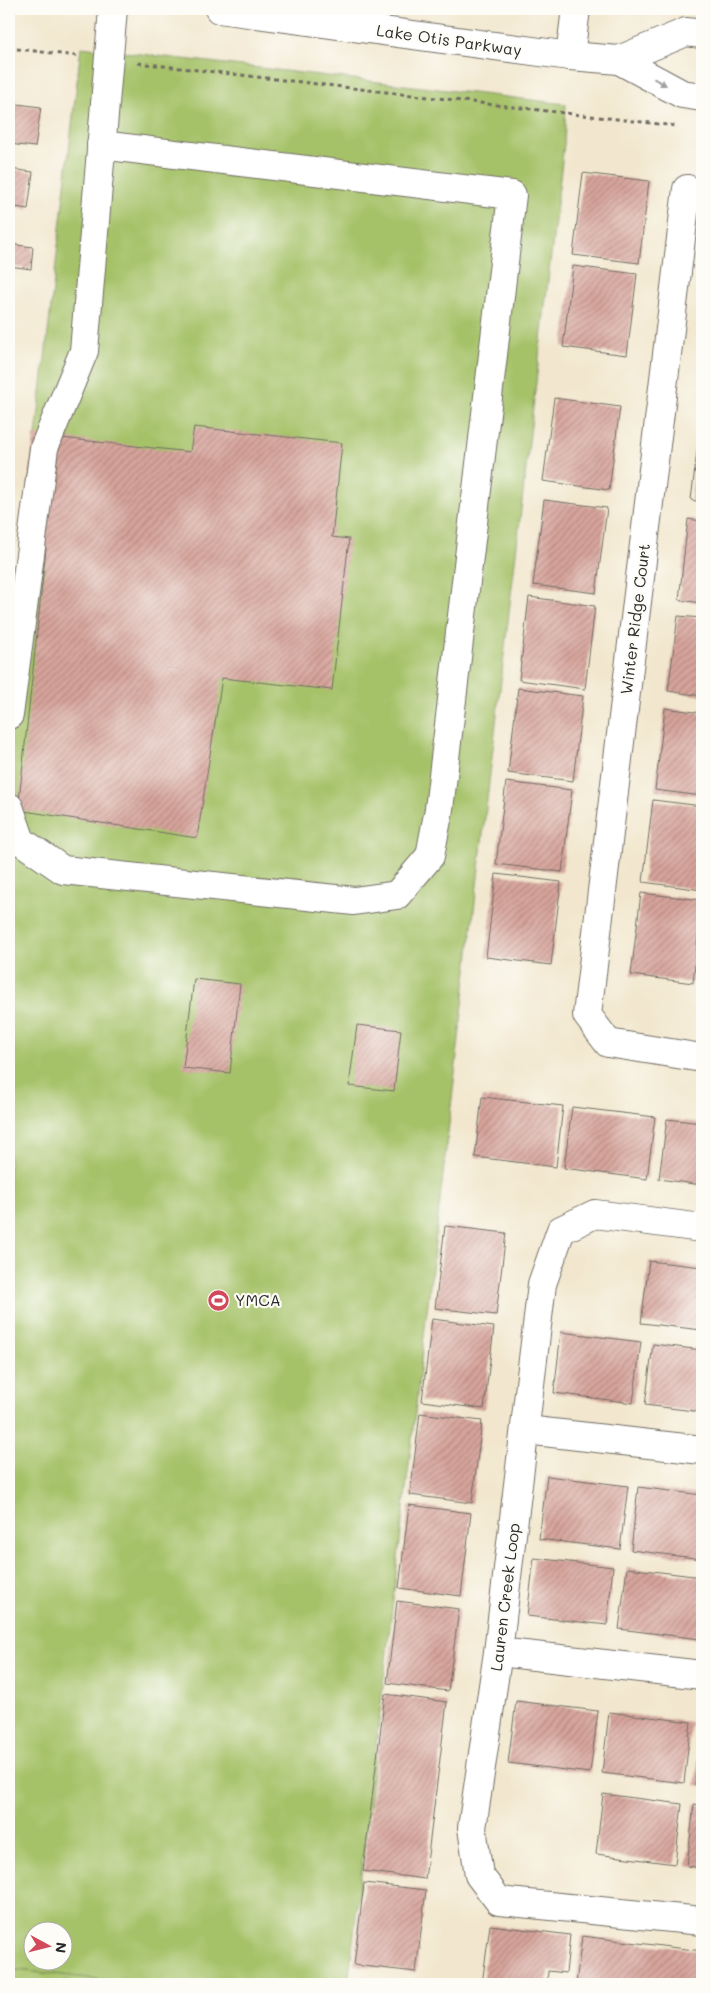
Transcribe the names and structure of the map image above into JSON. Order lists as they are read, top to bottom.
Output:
{
  "streets": {
    "street": ["Lake Otis Parkway", "Winter Ridge Court", "Lauren Creek Loop"]
  },
  "places": {
    "sports": ["YMCA"]
  },
  "north": "right"
}
